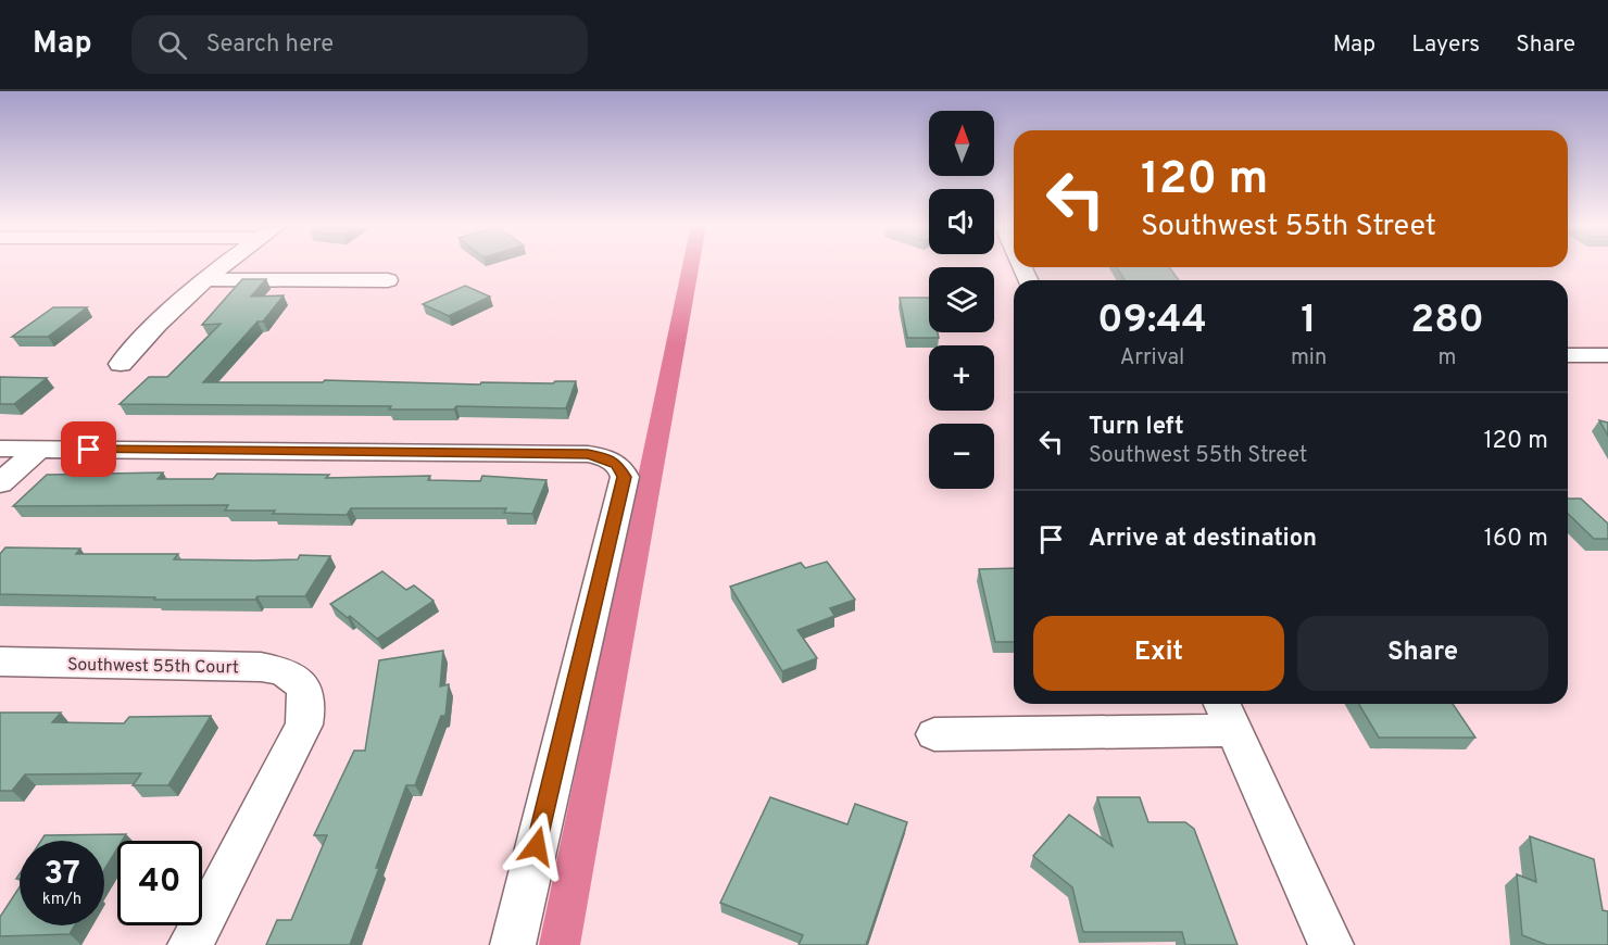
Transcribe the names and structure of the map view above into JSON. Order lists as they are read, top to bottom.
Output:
{
  "streets": {
    "street": ["Southwest 55th Court"]
  },
  "north": "top",
  "page": {
    "header": "Map",
    "search": "Search here",
    "nav": ["Map", "Layers", "Share"],
    "map_buttons": ["+", "−"],
    "turn": ["120 m", "Southwest 55th Street"],
    "eta": [
      "09:44",
      "Arrival",
      "1",
      "min",
      "280",
      "m"
    ],
    "list": [
      {
        "name": "Turn left",
        "note": "Southwest 55th Street",
        "value": "120 m"
      },
      {
        "name": "Arrive at destination",
        "value": "160 m"
      }
    ],
    "buttons": ["Exit", "Share"],
    "speed": "37 km/h",
    "limit": "40"
  }
}
